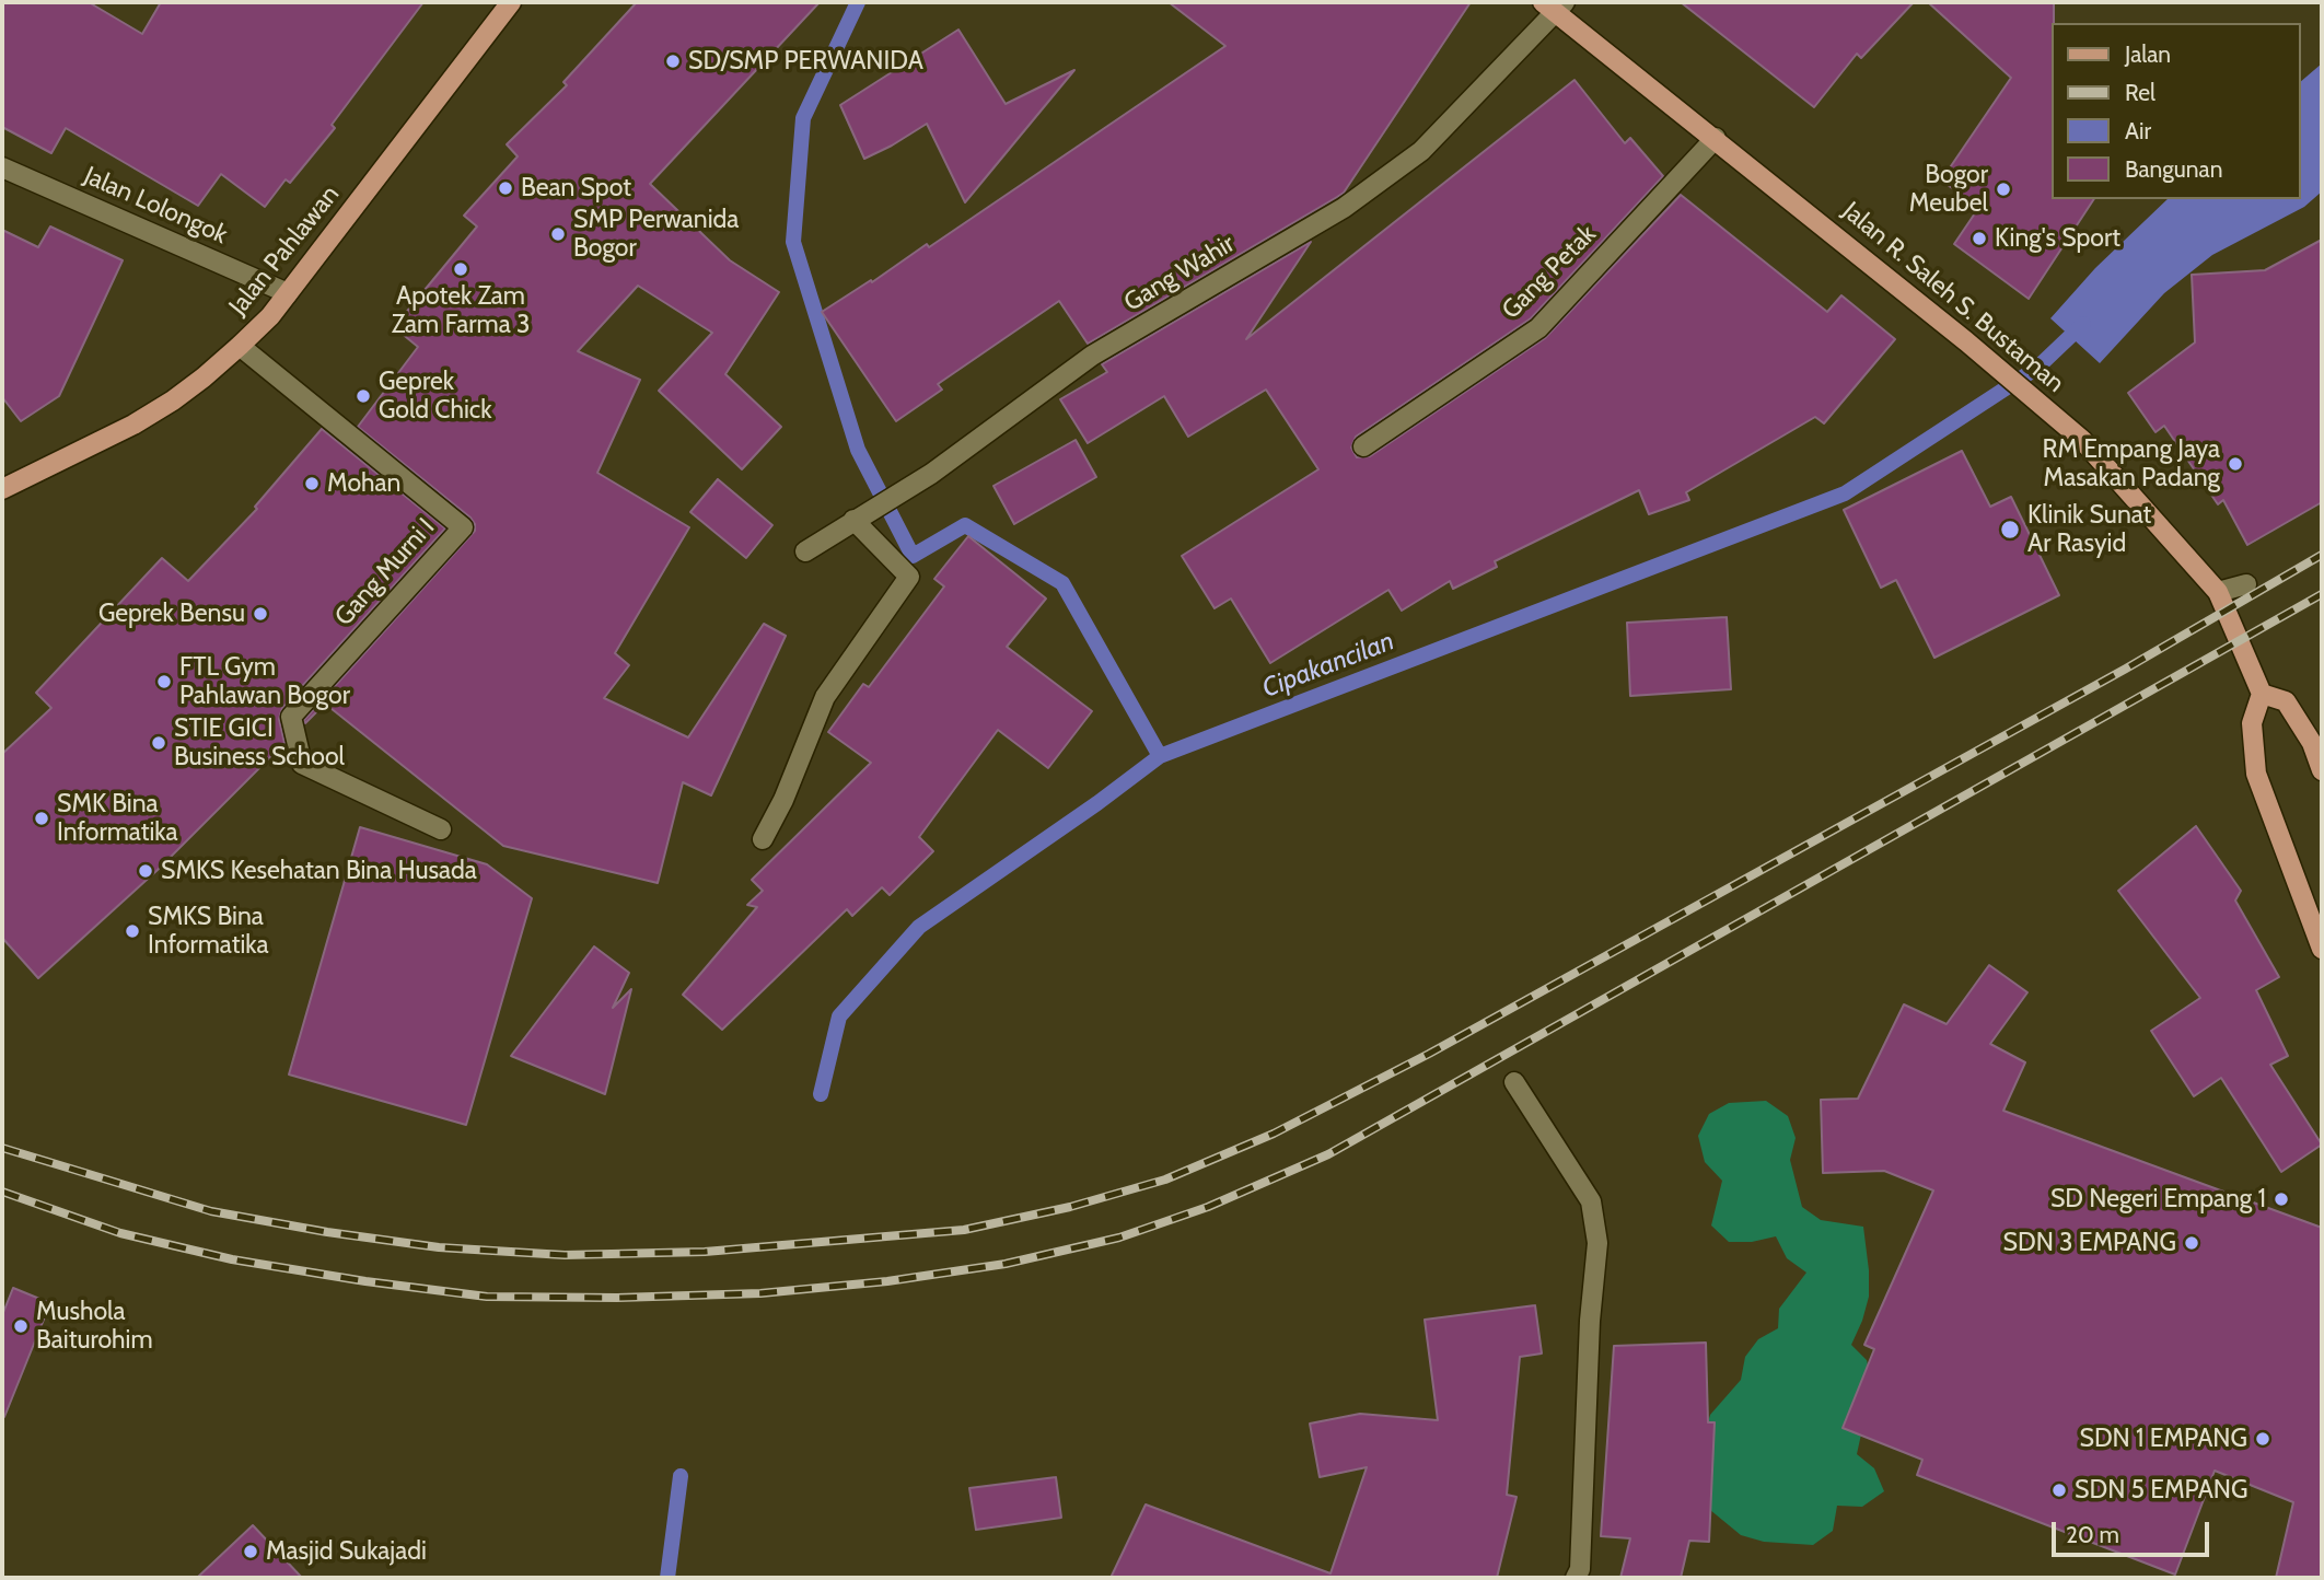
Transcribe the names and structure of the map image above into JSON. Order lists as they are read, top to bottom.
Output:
{
  "streets": {
    "main road": ["Jalan Pahlawan", "Jalan R. Saleh S. Bustaman"],
    "street": [
      "Jalan Lolongok",
      "Gang Petak",
      "Gang Wahir",
      "Gang Murni I"
    ]
  },
  "crossings": [
    ["Jalan Lolongok", "Jalan Pahlawan"],
    ["Jalan Pahlawan", "Gang Murni I"],
    ["Gang Petak", "Jalan R. Saleh S. Bustaman"],
    ["Gang Wahir", "Jalan R. Saleh S. Bustaman"]
  ],
  "water": ["Cipakancilan"],
  "places": [
    "SD/SMP PERWANIDA",
    "Bean Spot",
    "Bogor Meubel",
    "SMP Perwanida Bogor",
    "King's Sport",
    "Apotek Zam Zam Farma 3",
    "Geprek Gold Chick",
    "RM Empang Jaya Masakan Padang",
    "Mohan",
    "Klinik Sunat Ar Rasyid",
    "Geprek Bensu",
    "FTL Gym Pahlawan Bogor",
    "STIE GICI Business School",
    "SMK Bina Informatika",
    "SMKS Kesehatan Bina Husada",
    "SMKS Bina Informatika",
    "SD Negeri Empang 1",
    "SDN 3 EMPANG",
    "Mushola Baiturohim",
    "SDN 1 EMPANG",
    "SDN 5 EMPANG",
    "Masjid Sukajadi"
  ],
  "legend": [
    "Jalan",
    "Rel",
    "Air",
    "Bangunan"
  ],
  "scale_bar": "20 m"
}
